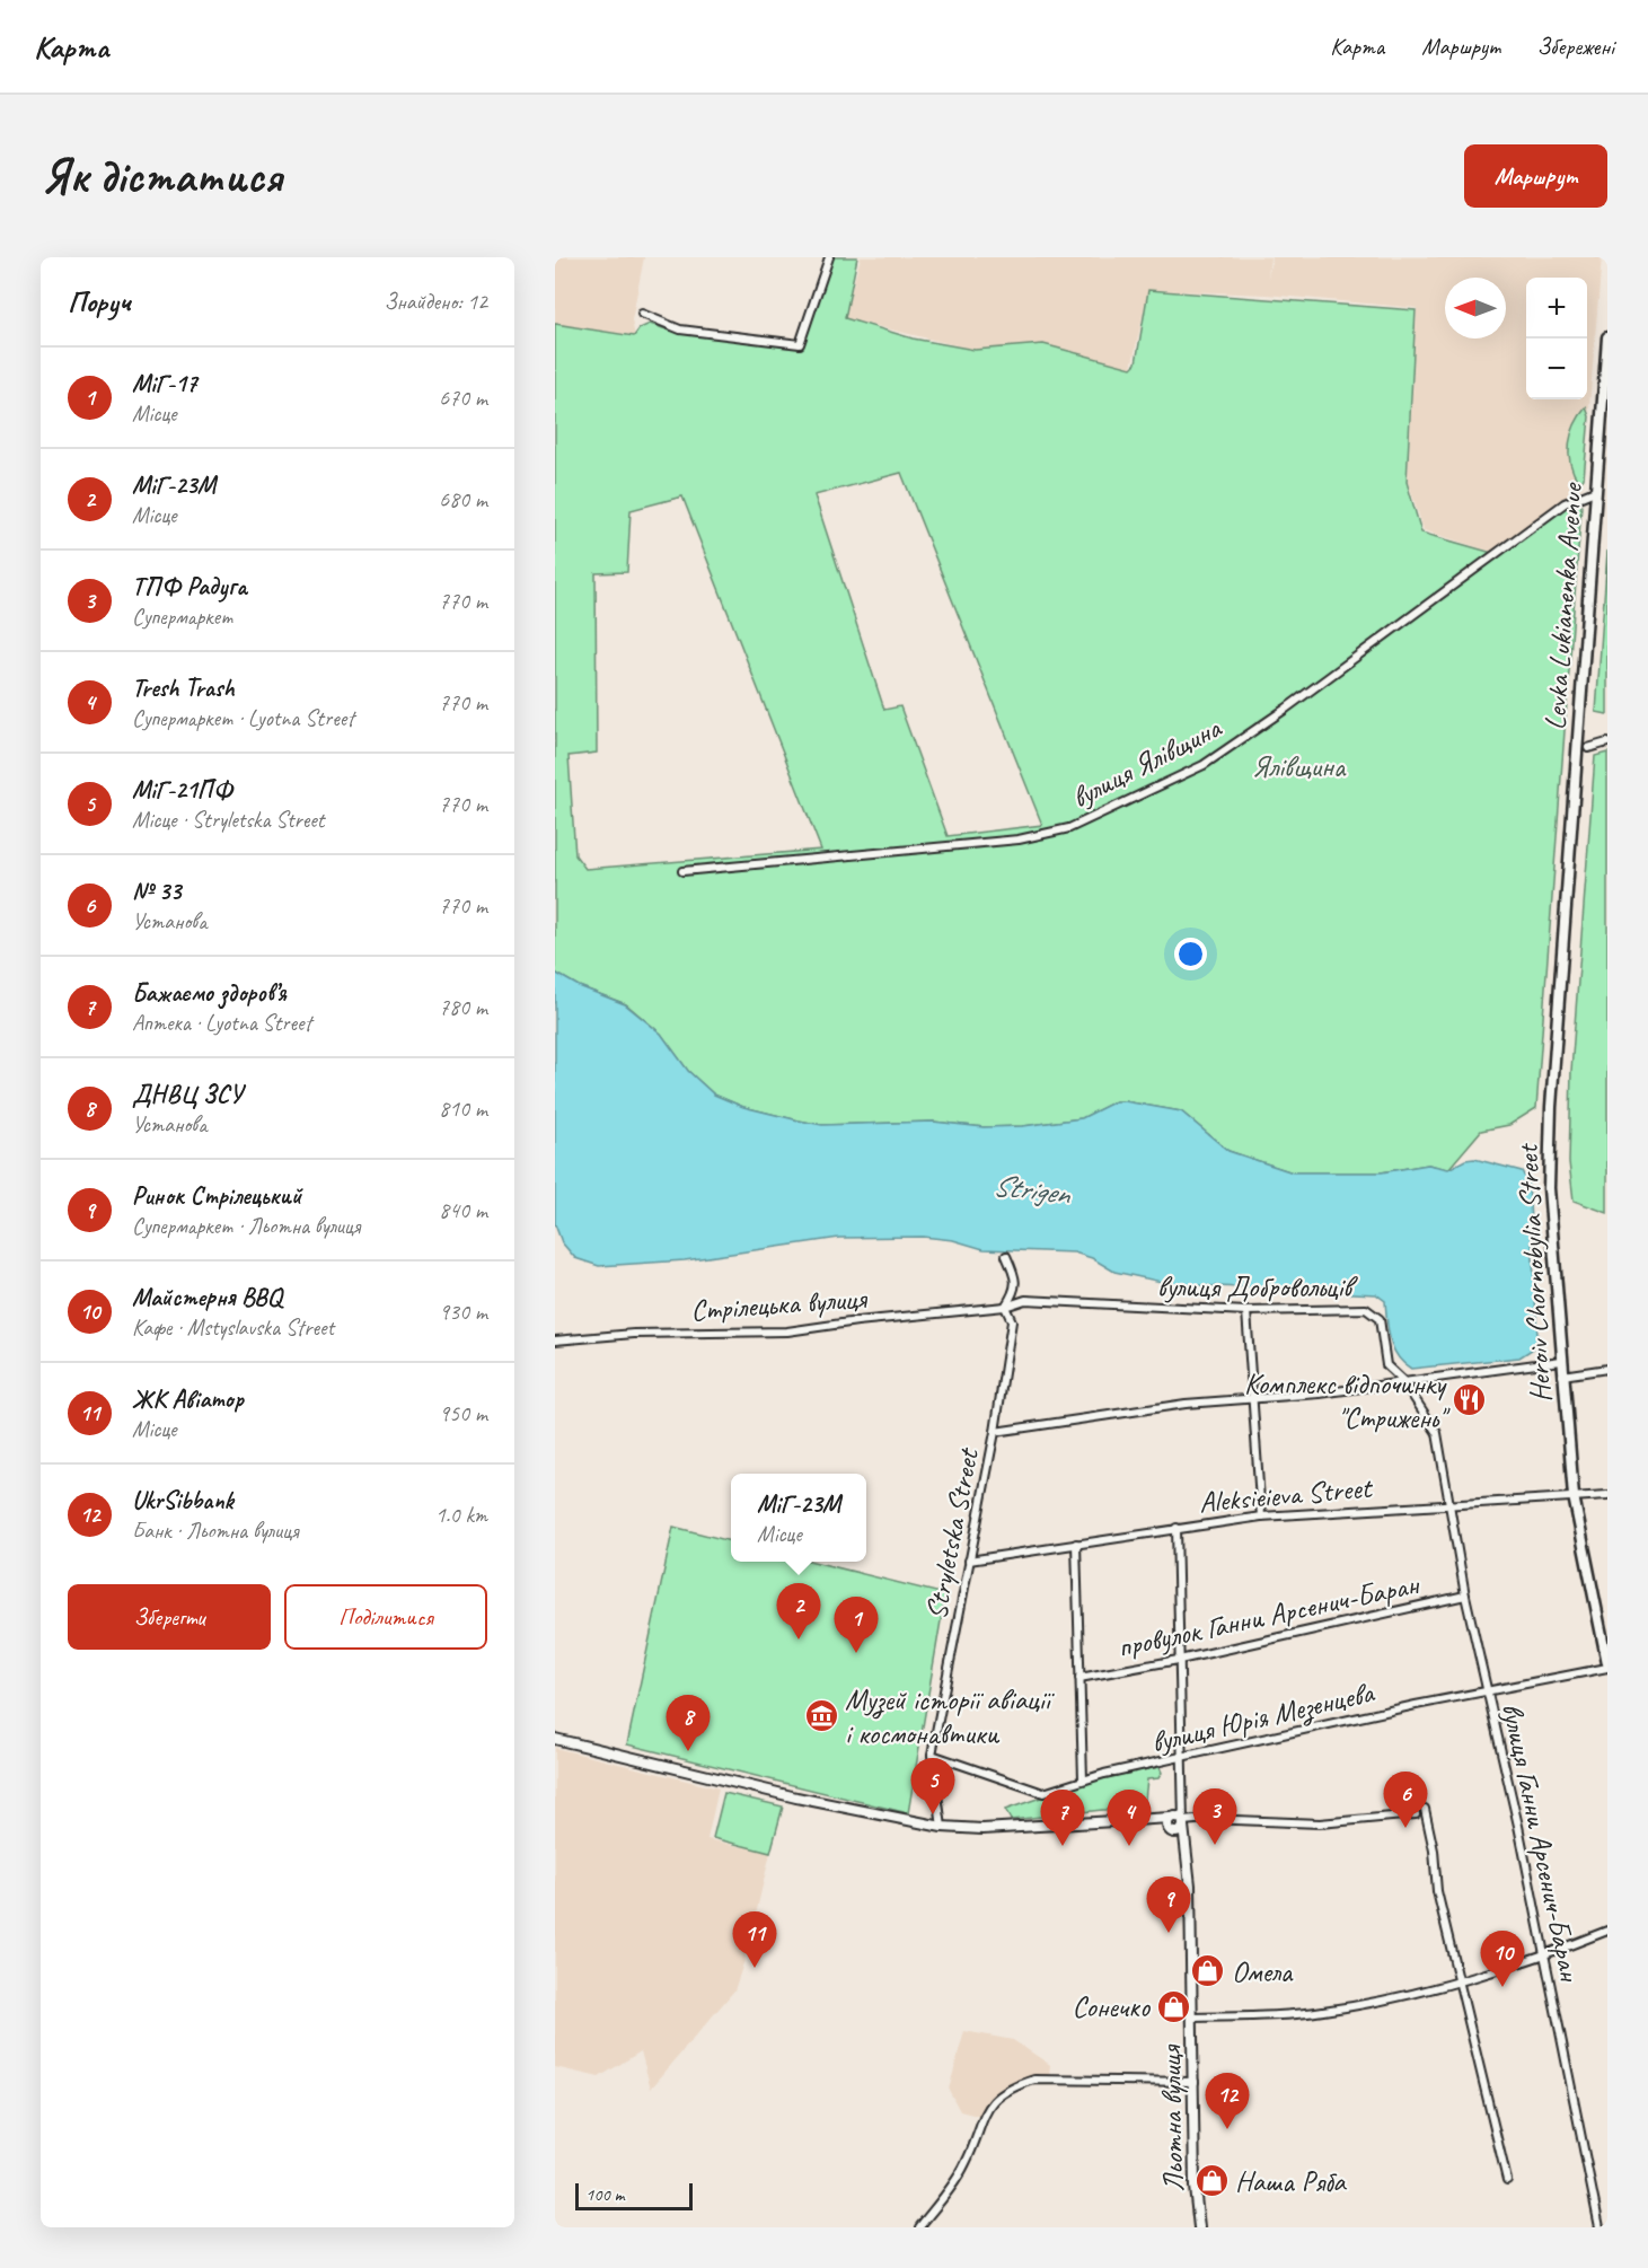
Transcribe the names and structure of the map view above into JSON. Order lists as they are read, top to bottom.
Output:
{
  "streets": {
    "main road": ["Levka Lukianenka Avenue", "Heroiv Chornobylia Street"],
    "street": [
      "вулиця Ялівщина",
      "вулиця Добровольців",
      "Стрілецька вулиця",
      "Aleksieieva Street",
      "Stryletska Street",
      "провулок Ганни Арсенич-Баран",
      "вулиця Юрія Мезенцева",
      "вулиця Ганни Арсенич-Баран",
      "Льотна вулиця"
    ]
  },
  "crossings": [
    ["Levka Lukianenka Avenue", "вулиця Ялівщина"],
    ["Levka Lukianenka Avenue", "Heroiv Chornobylia Street"],
    ["Heroiv Chornobylia Street", "Aleksieieva Street"],
    ["вулиця Добровольців", "Стрілецька вулиця"],
    ["вулиця Добровольців", "Aleksieieva Street"],
    ["вулиця Добровольців", "Stryletska Street"],
    ["вулиця Добровольців", "вулиця Ганни Арсенич-Баран"],
    ["Стрілецька вулиця", "Stryletska Street"],
    ["Aleksieieva Street", "Stryletska Street"],
    ["Aleksieieva Street", "вулиця Ганни Арсенич-Баран"],
    ["Aleksieieva Street", "Льотна вулиця"],
    ["Stryletska Street", "вулиця Юрія Мезенцева"],
    ["провулок Ганни Арсенич-Баран", "вулиця Ганни Арсенич-Баран"],
    ["провулок Ганни Арсенич-Баран", "Льотна вулиця"],
    ["вулиця Юрія Мезенцева", "вулиця Ганни Арсенич-Баран"],
    ["вулиця Юрія Мезенцева", "Льотна вулиця"]
  ],
  "water": ["Strigen"],
  "parks": ["Ялівщина"],
  "places": {
    "restaurant": ["Комплекс відпочинку \"Стрижень\""],
    "museum": ["Музей історії авіації і космонавтики"],
    "shop": ["Омела", "Сонечко", "Наша Ряба"]
  },
  "scale_bar": "100 m",
  "north": "left",
  "page": {
    "header": "Карта",
    "nav": ["Карта", "Маршрут", "Збережені"],
    "buttons": [
      "Маршрут",
      ["Зберегти", "Поділитися"]
    ],
    "title": "Як дістатися",
    "heading": ["Поруч", "Знайдено: 12"],
    "map_buttons": ["+", "−"],
    "list": [
      {
        "mark": "1",
        "name": "МіГ-17",
        "note": "Місце",
        "value": "670 m"
      },
      {
        "mark": "2",
        "name": "МіГ-23М",
        "note": "Місце",
        "value": "680 m"
      },
      {
        "mark": "3",
        "name": "ТПФ Радуга",
        "note": "Супермаркет",
        "value": "770 m"
      },
      {
        "mark": "4",
        "name": "Tresh Trash",
        "note": "Супермаркет · Lyotna Street",
        "value": "770 m"
      },
      {
        "mark": "5",
        "name": "МіГ-21ПФ",
        "note": "Місце · Stryletska Street",
        "value": "770 m"
      },
      {
        "mark": "6",
        "name": "№ 33",
        "note": "Установа",
        "value": "770 m"
      },
      {
        "mark": "7",
        "name": "Бажаємо здоров’я",
        "note": "Аптека · Lyotna Street",
        "value": "780 m"
      },
      {
        "mark": "8",
        "name": "ДНВЦ ЗСУ",
        "note": "Установа",
        "value": "810 m"
      },
      {
        "mark": "9",
        "name": "Ринок Стрілецький",
        "note": "Супермаркет · Льотна вулиця",
        "value": "840 m"
      },
      {
        "mark": "10",
        "name": "Майстерня BBQ",
        "note": "Кафе · Mstyslavska Street",
        "value": "930 m"
      },
      {
        "mark": "11",
        "name": "ЖК Авіатор",
        "note": "Місце",
        "value": "950 m"
      },
      {
        "mark": "12",
        "name": "UkrSibbank",
        "note": "Банк · Льотна вулиця",
        "value": "1.0 km"
      }
    ],
    "popup": ["МіГ-23М", "Місце"],
    "pins": [
      "2",
      "1",
      "8",
      "5",
      "6",
      "3",
      "4",
      "7",
      "9",
      "11",
      "10",
      "12"
    ],
    "scale": "100 m"
  }
}
